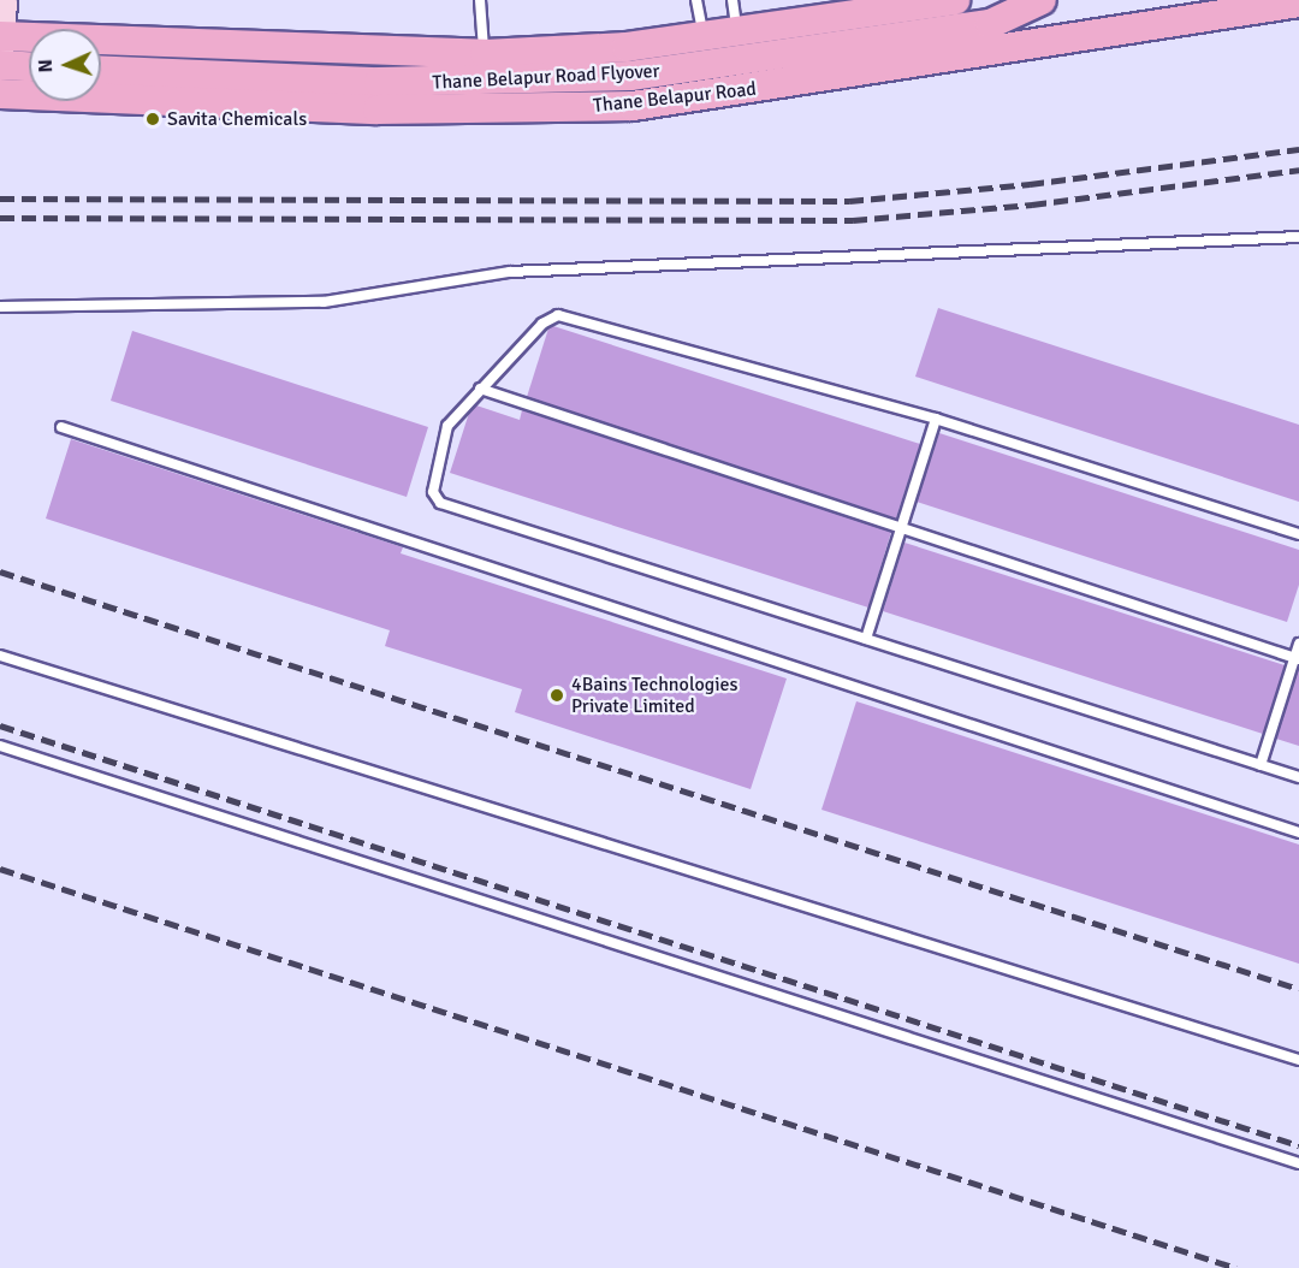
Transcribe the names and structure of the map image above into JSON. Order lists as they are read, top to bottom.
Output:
{
  "streets": {
    "main road": ["Thane Belapur Road Flyover", "Thane Belapur Road"]
  },
  "places": ["Savita Chemicals", "4Bains Technologies Private Limited"],
  "north": "left"
}
